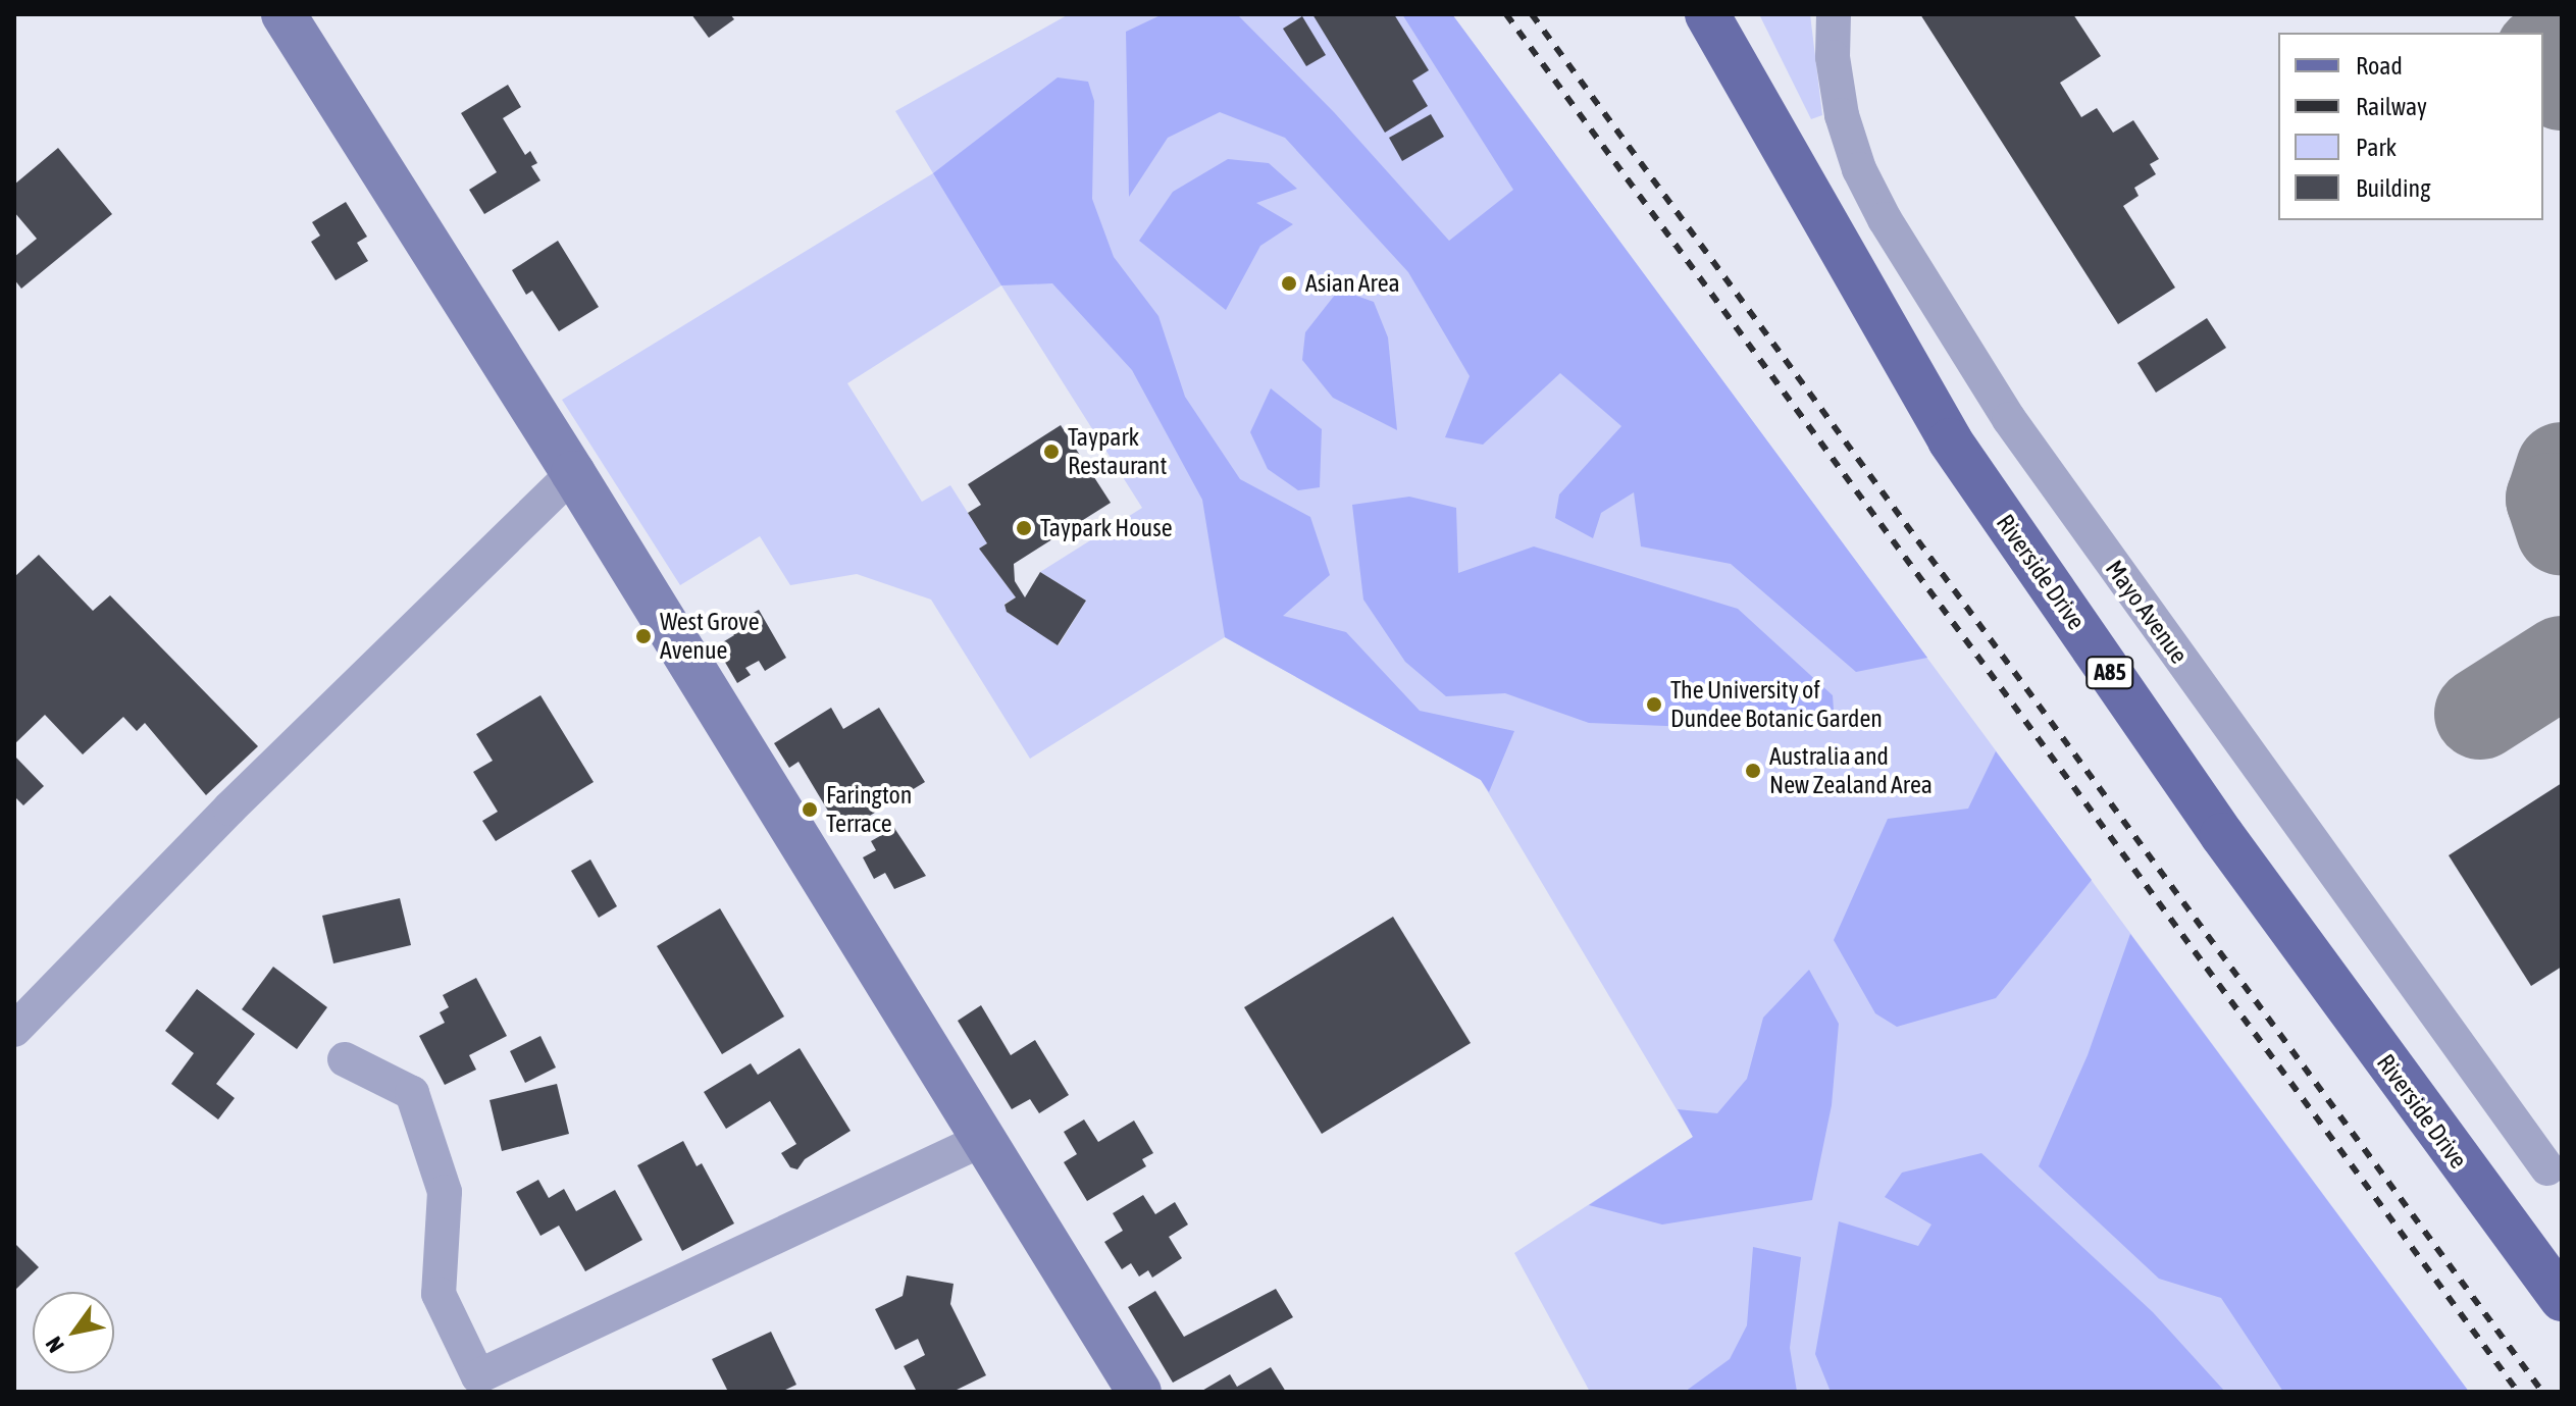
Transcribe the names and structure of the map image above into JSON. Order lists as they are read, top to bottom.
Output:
{
  "streets": {
    "main road": ["Riverside Drive", "A85"],
    "street": ["Mayo Avenue"]
  },
  "places": [
    "Asian Area",
    "Taypark Restaurant",
    "Taypark House",
    "West Grove Avenue",
    "The University of Dundee Botanic Garden",
    "Australia and New Zealand Area",
    "Farington Terrace"
  ],
  "legend": [
    "Road",
    "Railway",
    "Park",
    "Building"
  ],
  "north": "bottom left"
}
